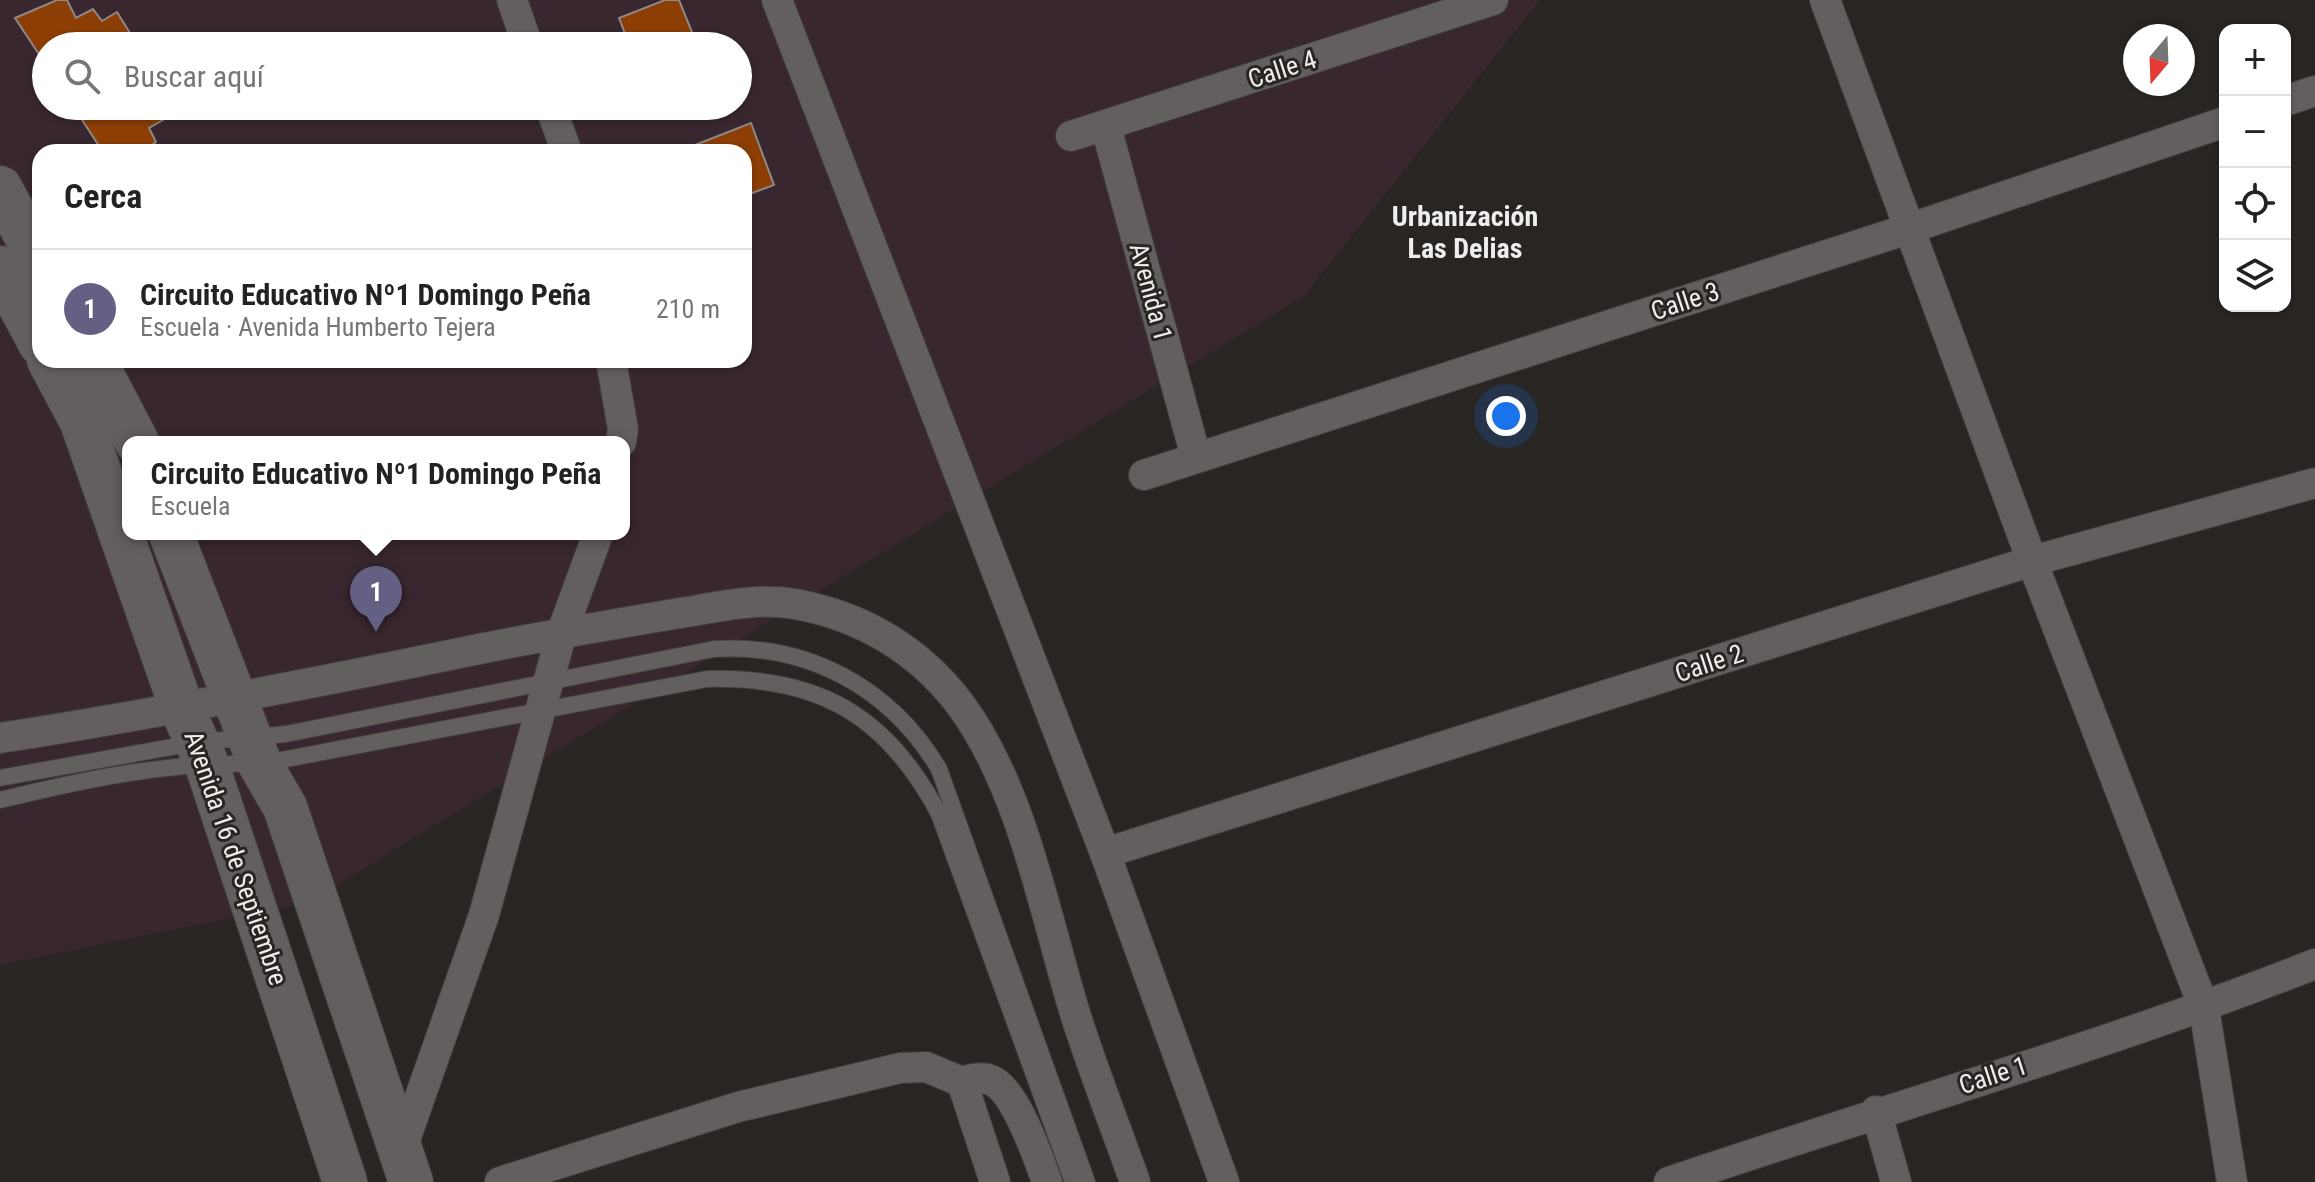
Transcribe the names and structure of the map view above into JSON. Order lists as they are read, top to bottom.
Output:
{
  "streets": {
    "street": [
      "Calle 4",
      "Avenida 1",
      "Calle 3",
      "Calle 2",
      "Avenida 16 de Septiembre",
      "Calle 1"
    ]
  },
  "crossings": [
    ["Calle 4", "Avenida 1"],
    ["Avenida 1", "Calle 3"]
  ],
  "districts": ["Urbanización Las Delias"],
  "north": "bottom",
  "page": {
    "map_buttons": ["+", "−"],
    "search": "Buscar aquí",
    "heading": "Cerca",
    "list": [
      {
        "mark": "1",
        "name": "Circuito Educativo Nº1 Domingo Peña",
        "note": "Escuela · Avenida Humberto Tejera",
        "value": "210 m"
      }
    ],
    "popup": ["Circuito Educativo Nº1 Domingo Peña", "Escuela"],
    "pins": "1"
  }
}
